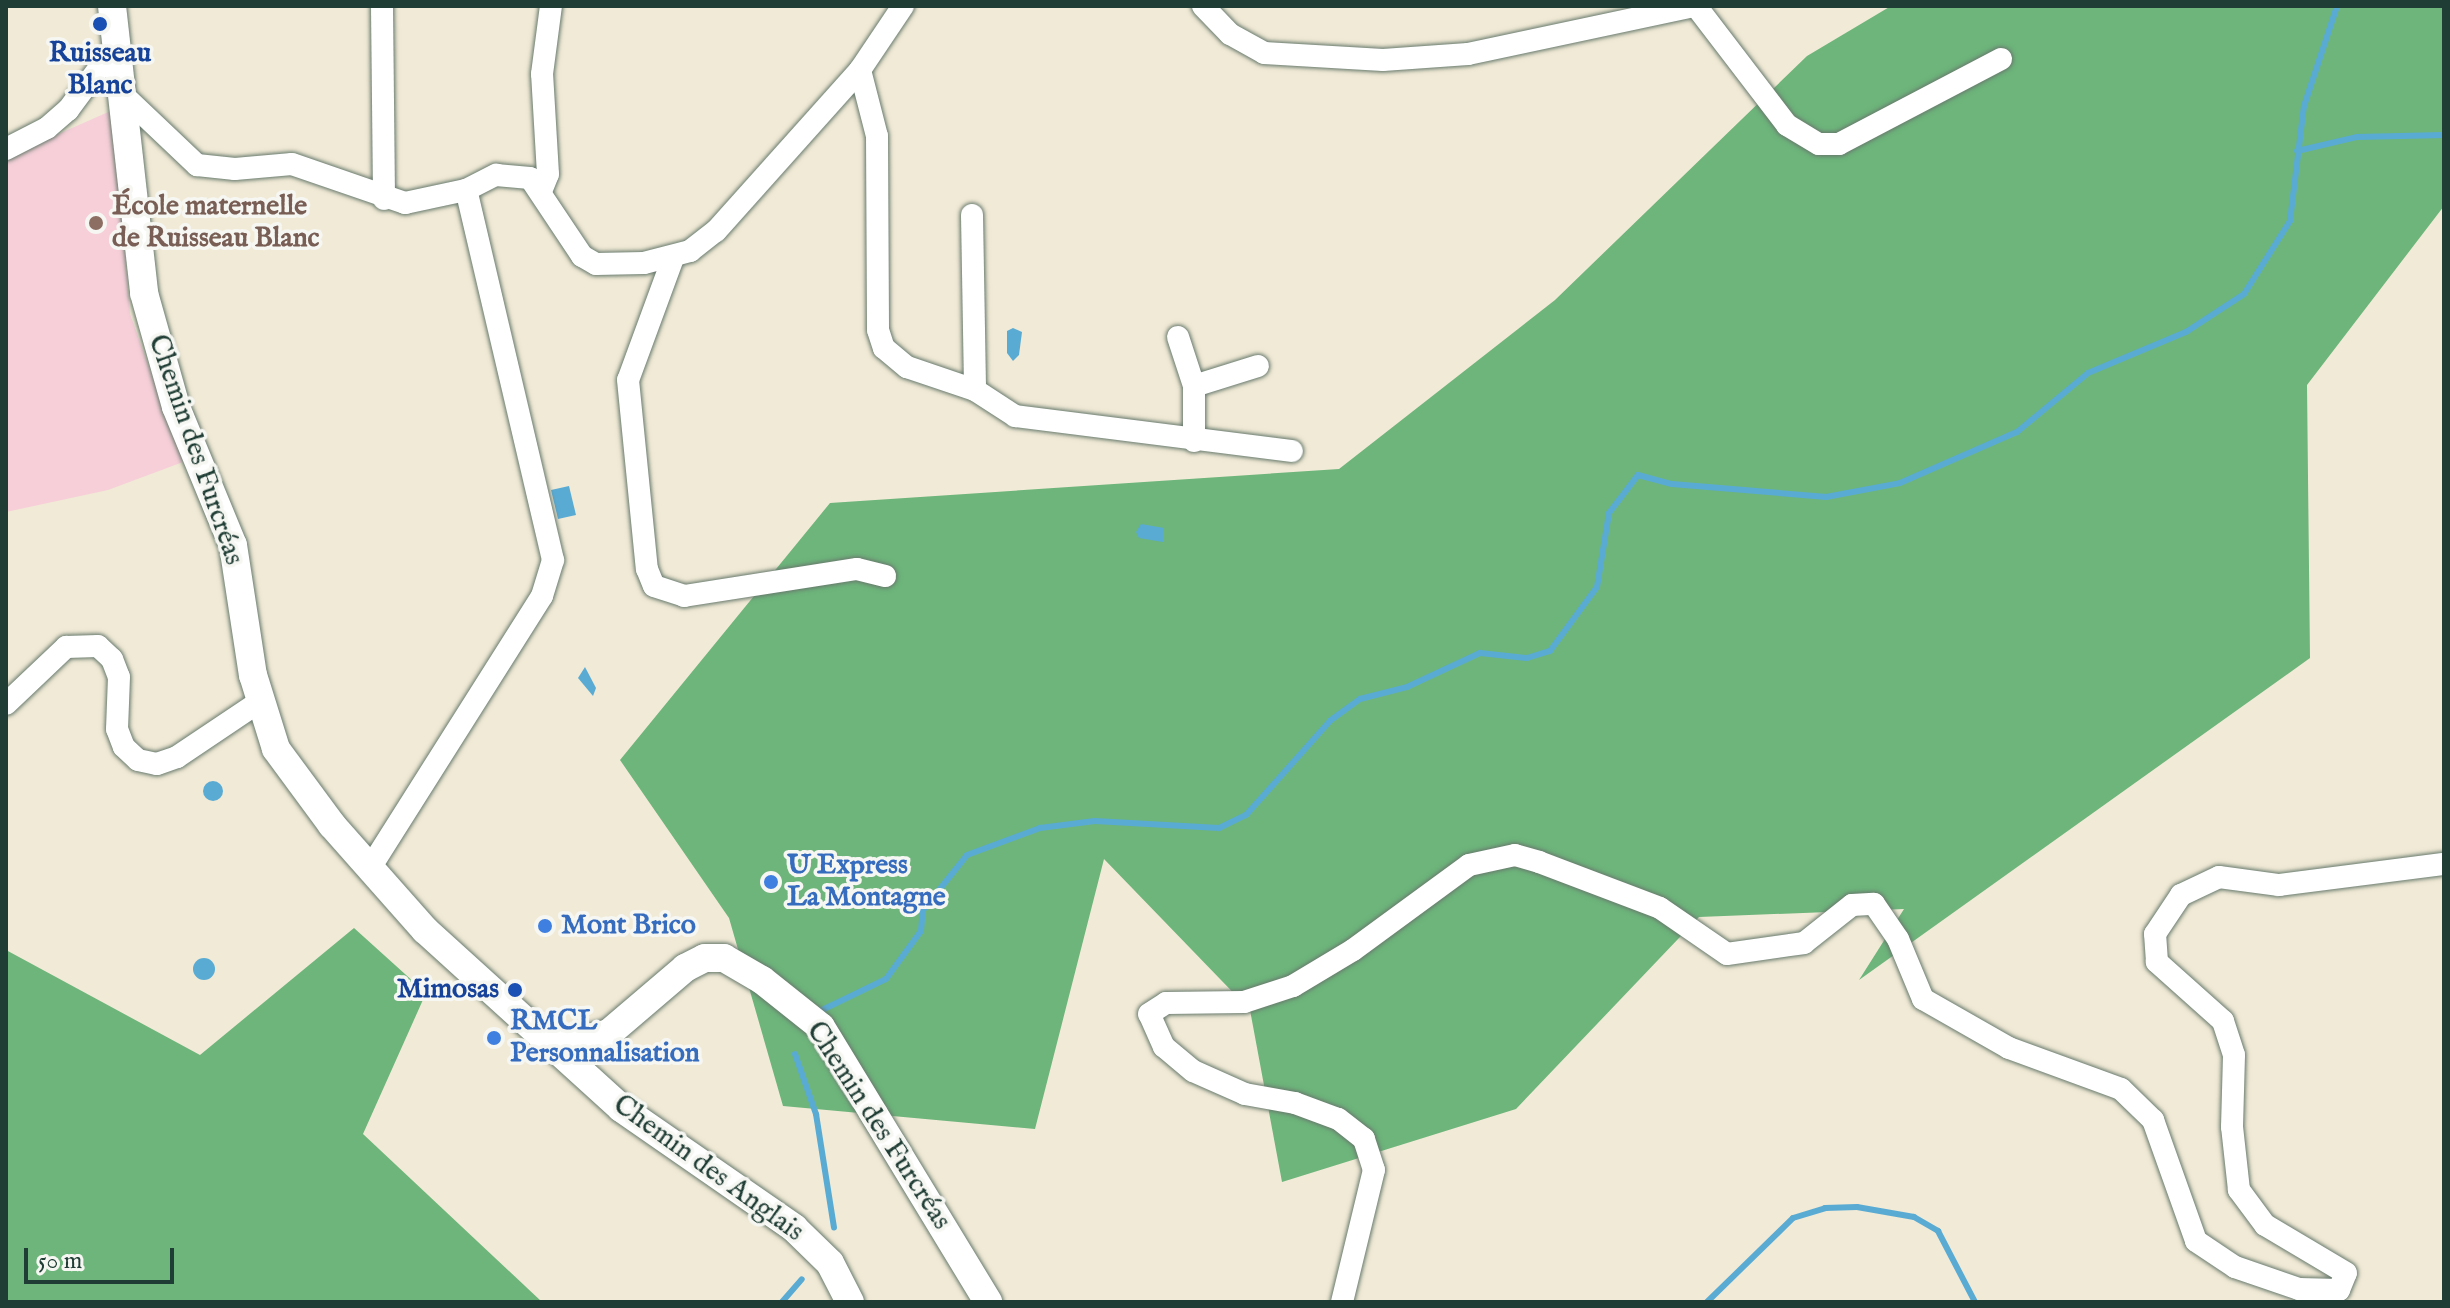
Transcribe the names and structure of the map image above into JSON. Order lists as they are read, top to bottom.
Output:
{
  "streets": {
    "street": ["Chemin des Furcréas", "Chemin des Anglais"]
  },
  "crossings": [
    ["Chemin des Furcréas", "Chemin des Anglais"]
  ],
  "places": [
    "Ruisseau Blanc",
    "École maternelle de Ruisseau Blanc",
    "U Express La Montagne",
    "Mont Brico",
    "Mimosas",
    "RMCL Personnalisation"
  ],
  "scale_bar": "50 m"
}
